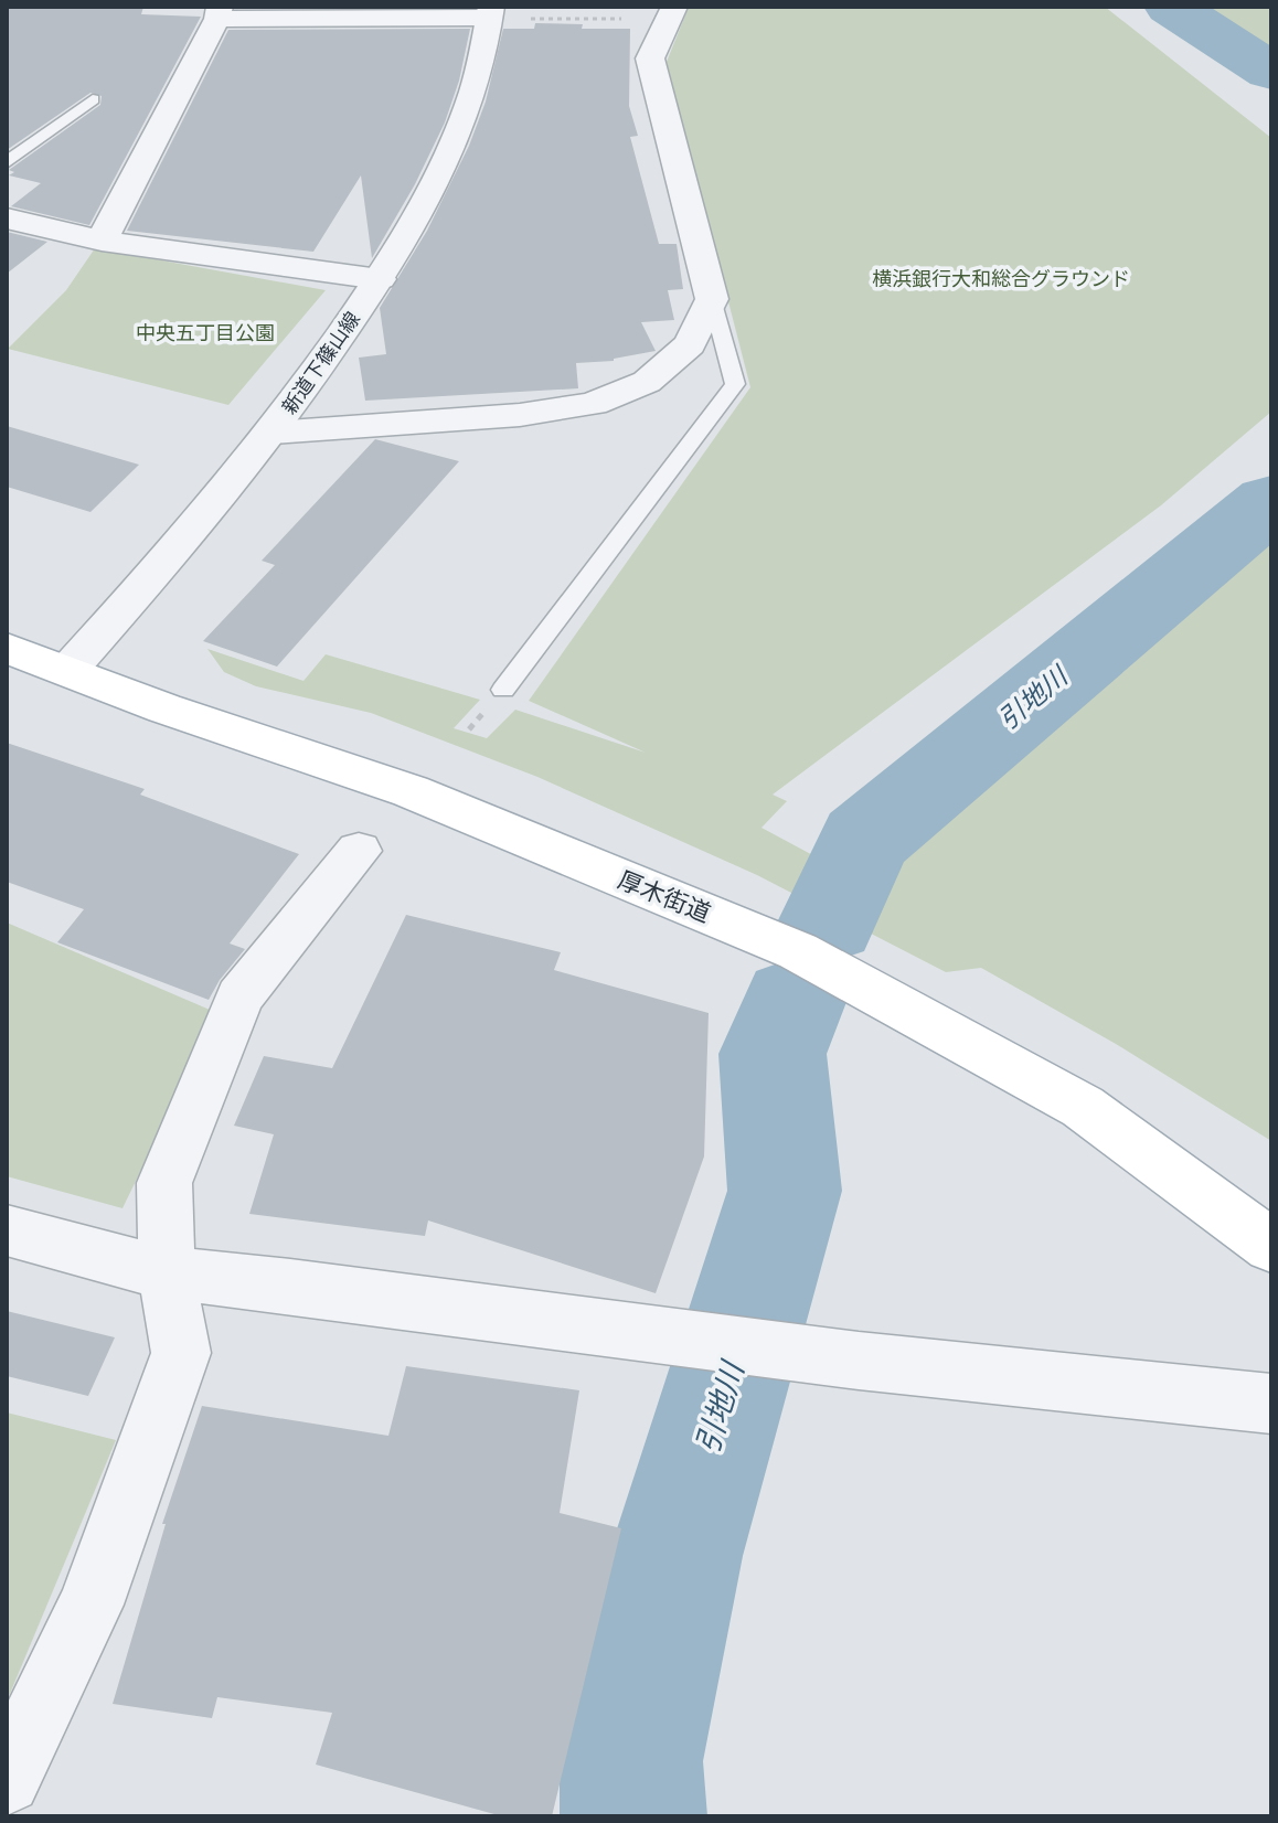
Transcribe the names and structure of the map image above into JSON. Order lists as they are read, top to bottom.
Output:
{
  "streets": {
    "main road": ["厚木街道"],
    "street": ["新道下篠山線"]
  },
  "crossings": [
    ["新道下篠山線", "厚木街道"]
  ],
  "water": ["引地川"],
  "parks": ["横浜銀行大和総合グラウンド", "中央五丁目公園"]
}
